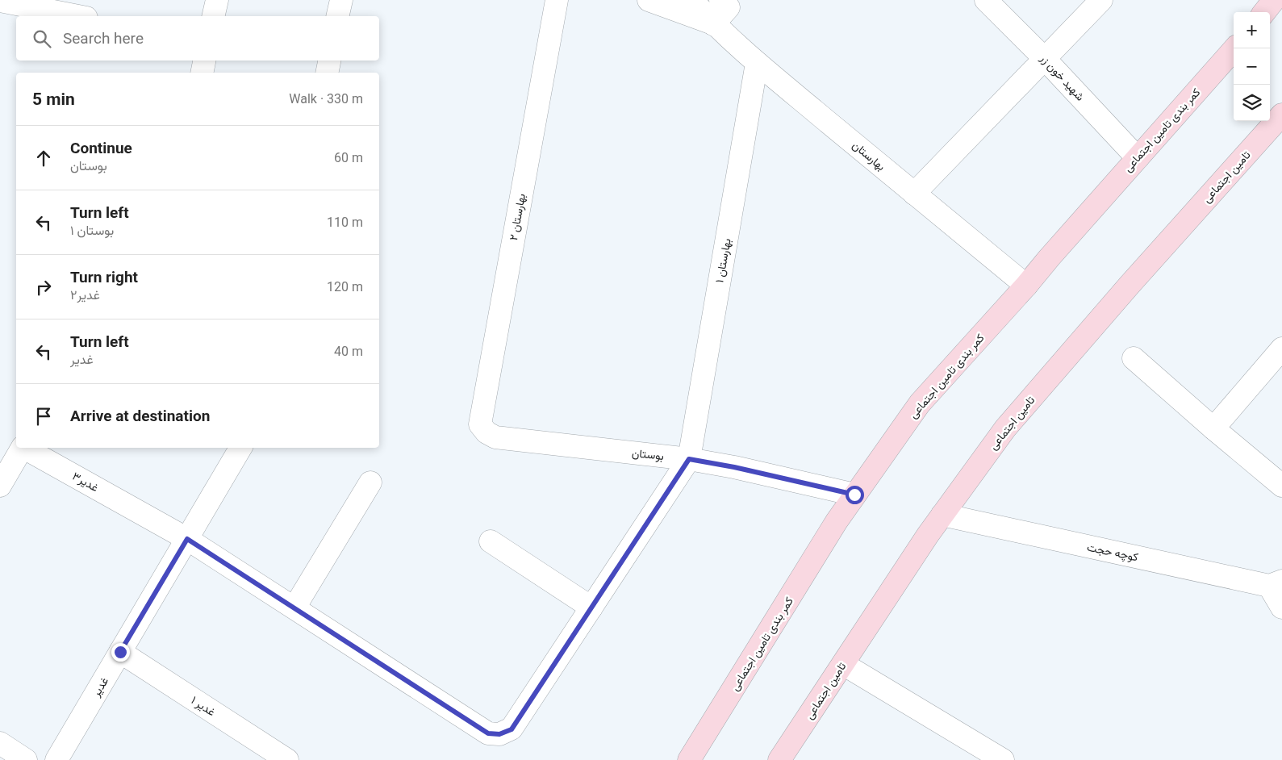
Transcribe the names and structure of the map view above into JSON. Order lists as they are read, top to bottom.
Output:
{
  "streets": {
    "main road": ["کمر بندی تامین اجتماعی", "تامین اجتماعی"],
    "street": [
      "شهید خون زر",
      "بهارستان",
      "بهارستان ٢",
      "بهارستان ١",
      "بوستان",
      "غدیر٣",
      "کوچه حجت",
      "غدیر",
      "غدیر ١"
    ]
  },
  "crossings": [
    ["شهید خون زر", "کمر بندی تامین اجتماعی"],
    ["کمر بندی تامین اجتماعی", "بهارستان"],
    ["کمر بندی تامین اجتماعی", "بوستان"],
    ["بهارستان", "بهارستان ١"],
    ["تامین اجتماعی", "کوچه حجت"],
    ["بهارستان ٢", "بوستان"],
    ["بهارستان ١", "بوستان"],
    ["غدیر٣", "غدیر"],
    ["غدیر", "غدیر ١"]
  ],
  "page": {
    "map_buttons": ["+", "−"],
    "search": "Search here",
    "heading": ["5 min", "Walk · 330 m"],
    "list": [
      ["Continue", "بوستان", "60 m"],
      ["Turn left", "بوستان ١", "110 m"],
      ["Turn right", "غدیر٢", "120 m"],
      ["Turn left", "غدیر", "40 m"],
      "Arrive at destination"
    ]
  }
}
